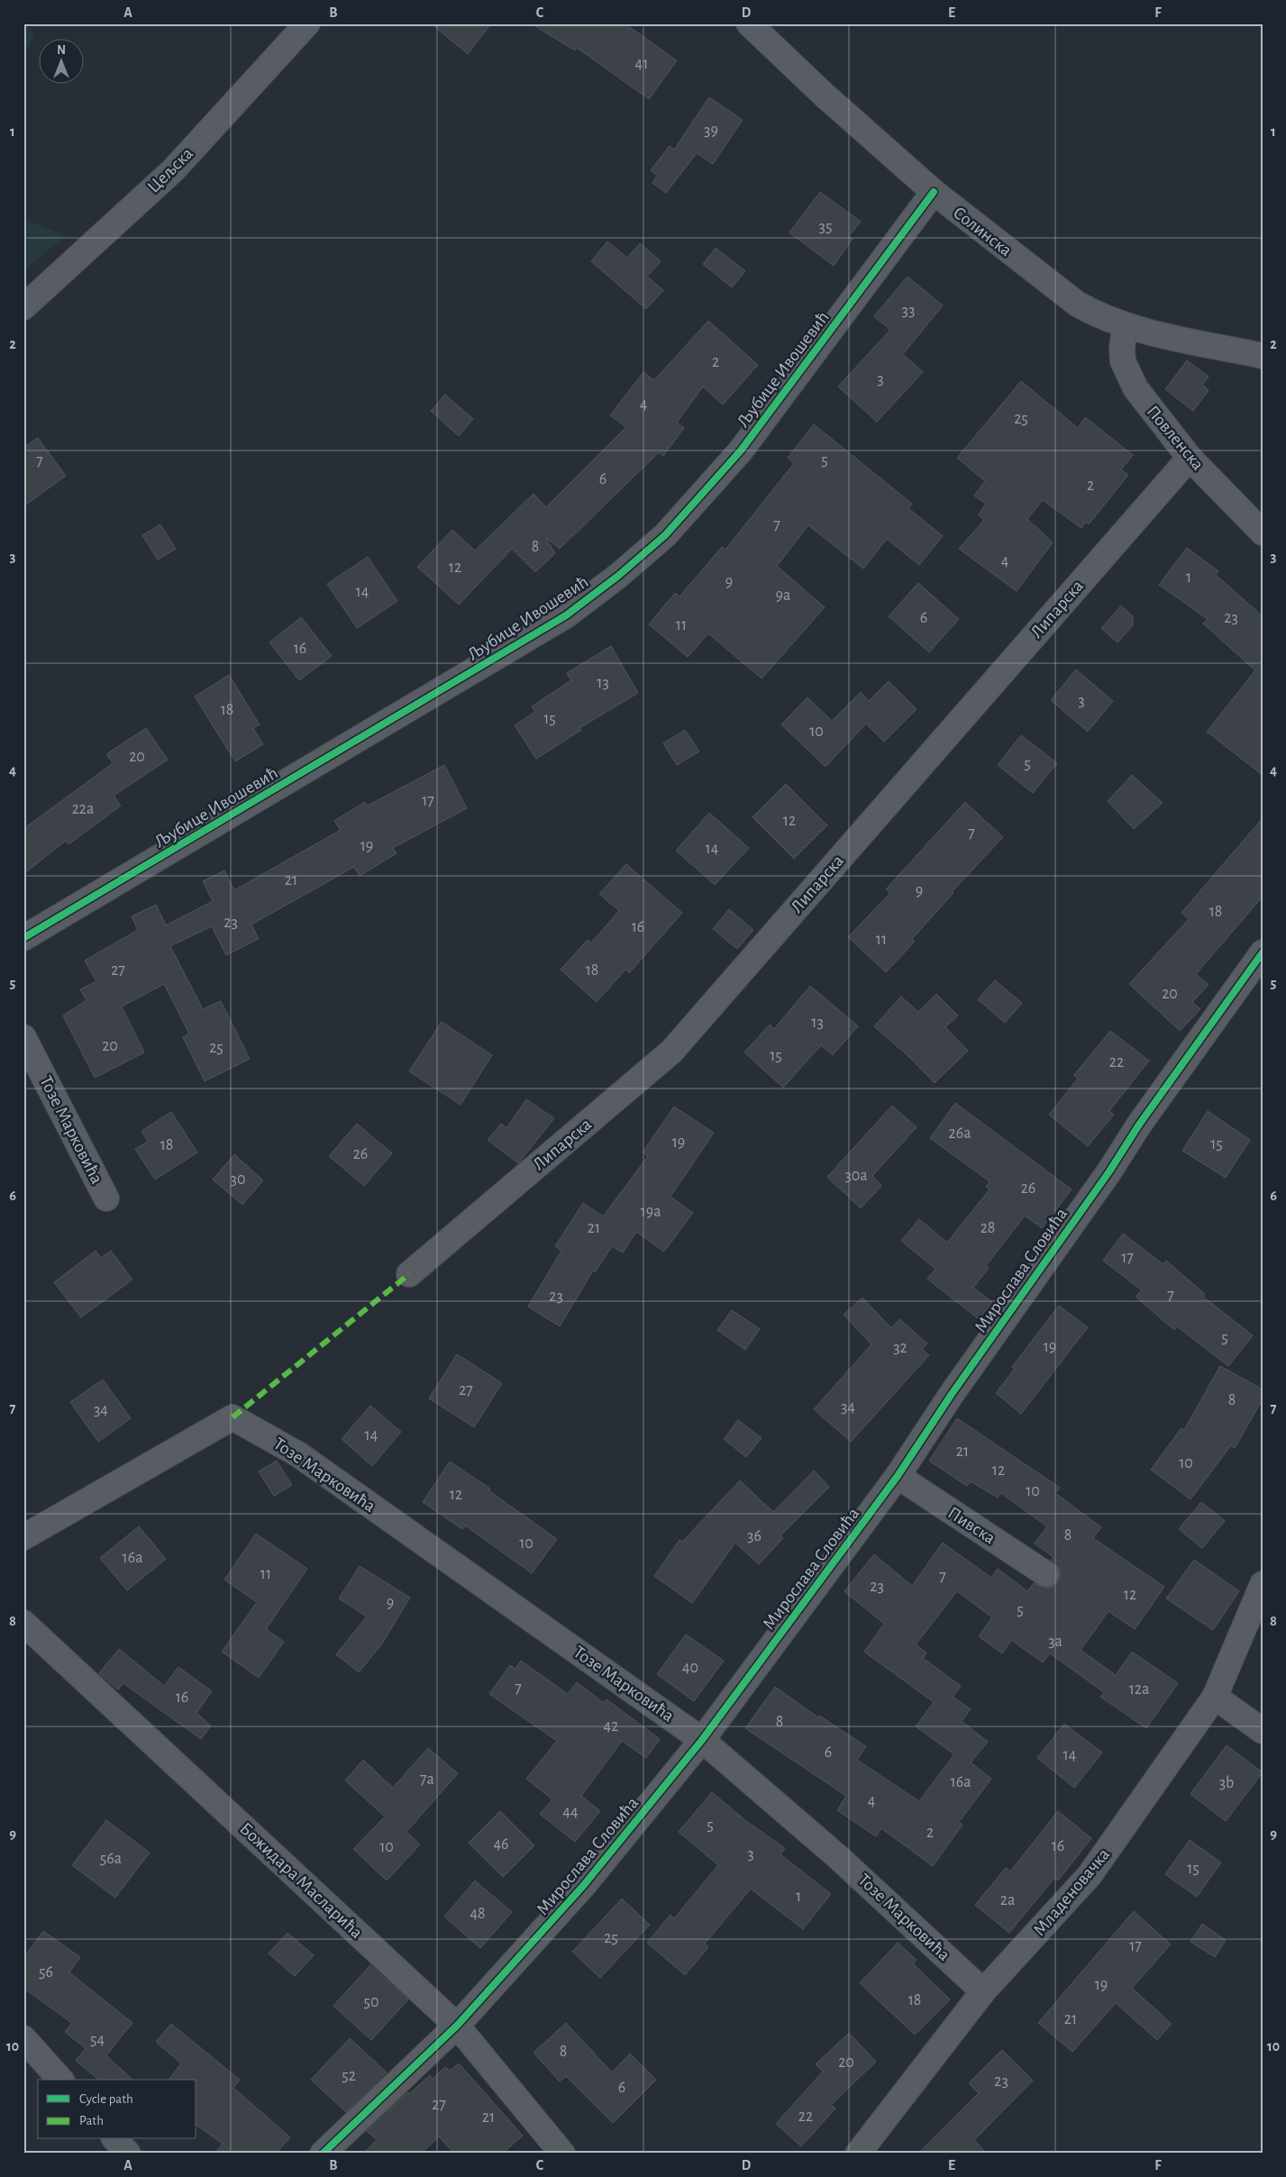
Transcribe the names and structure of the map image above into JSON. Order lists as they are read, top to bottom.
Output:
{
  "streets": {
    "street": [
      "Цељска",
      "Солинска",
      "Љубице Ивошевић",
      "Повленска",
      "Липарска",
      "Тозе Марковића",
      "Мирослава Словића",
      "Пивска",
      "Божидара Масларића",
      "Младеновачка"
    ]
  },
  "crossings": [
    ["Солинска", "Љубице Ивошевић"],
    ["Солинска", "Повленска"],
    ["Повленска", "Липарска"],
    ["Тозе Марковића", "Мирослава Словића"],
    ["Тозе Марковића", "Младеновачка"],
    ["Мирослава Словића", "Пивска"],
    ["Мирослава Словића", "Божидара Масларића"]
  ],
  "house_numbers": [
    "41",
    "39",
    "35",
    "33",
    "2",
    "3",
    "4",
    "25",
    "5",
    "7",
    "6",
    "2",
    "7",
    "8",
    "4",
    "12",
    "1",
    "9",
    "14",
    "9a",
    "6",
    "23",
    "11",
    "16",
    "13",
    "3",
    "18",
    "15",
    "10",
    "20",
    "5",
    "17",
    "22a",
    "12",
    "7",
    "19",
    "14",
    "21",
    "9",
    "18",
    "23",
    "16",
    "11",
    "27",
    "18",
    "20",
    "13",
    "20",
    "25",
    "15",
    "22",
    "26a",
    "19",
    "15",
    "18",
    "26",
    "30a",
    "30",
    "26",
    "19a",
    "21",
    "28",
    "17",
    "7",
    "23",
    "5",
    "19",
    "32",
    "27",
    "8",
    "34",
    "34",
    "14",
    "21",
    "10",
    "12",
    "10",
    "12",
    "8",
    "36",
    "10",
    "16a",
    "11",
    "7",
    "23",
    "12",
    "9",
    "5",
    "3a",
    "40",
    "7",
    "12a",
    "16",
    "8",
    "42",
    "6",
    "14",
    "7a",
    "16a",
    "3b",
    "4",
    "44",
    "5",
    "2",
    "46",
    "16",
    "10",
    "3",
    "56a",
    "15",
    "1",
    "2a",
    "48",
    "25",
    "17",
    "56",
    "19",
    "18",
    "50",
    "21",
    "54",
    "8",
    "20",
    "52",
    "23",
    "6",
    "27",
    "22",
    "21"
  ],
  "legend": ["Cycle path", "Path"],
  "north": "top",
  "grid": {
    "columns": [
      "A",
      "B",
      "C",
      "D",
      "E",
      "F"
    ],
    "rows": [
      "1",
      "2",
      "3",
      "4",
      "5",
      "6",
      "7",
      "8",
      "9",
      "10"
    ]
  }
}
